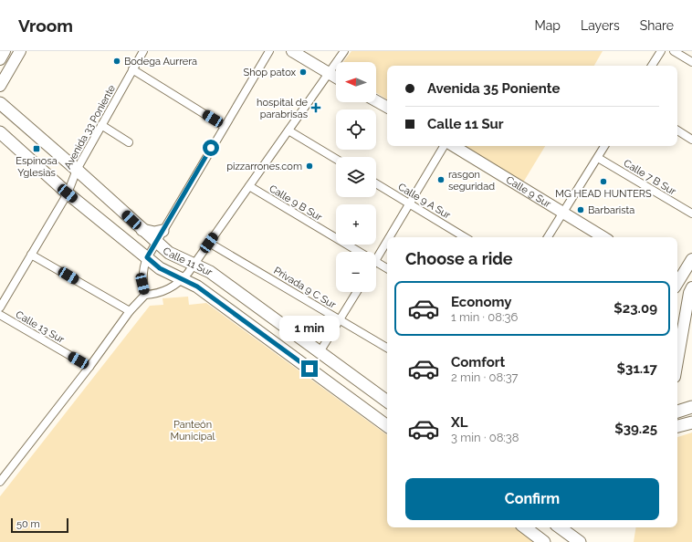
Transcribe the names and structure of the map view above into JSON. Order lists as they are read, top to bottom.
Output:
{
  "streets": {
    "main road": ["Calle 11 Sur"],
    "street": [
      "Avenida 33 Poniente",
      "Calle 7 B Sur",
      "Calle 9 Sur",
      "Calle 9 A Sur",
      "Calle 9 B Sur",
      "Privada 9 C Sur",
      "Calle 13 Sur"
    ]
  },
  "crossings": [
    ["Avenida 33 Poniente", "Calle 11 Sur"]
  ],
  "parks": ["Panteón Municipal"],
  "places": {
    "other": [
      "Bodega Aurrera",
      "Shop patox",
      "pizzarrones.com",
      "rasgon seguridad",
      "MG HEAD HUNTERS",
      "Barbarista"
    ],
    "health": ["hospital de parabrisas"],
    "transit": ["Espinosa Yglesias"]
  },
  "scale_bar": "50 m",
  "north": "left",
  "page": {
    "header": "Vroom",
    "nav": ["Map", "Layers", "Share"],
    "map_buttons": ["+", "−"],
    "banner": ["Avenida 35 Poniente", "Calle 11 Sur"],
    "heading": "Choose a ride",
    "list": [
      {
        "name": "Economy",
        "note": "1 min · 08:36",
        "value": "$23.09"
      },
      {
        "name": "Comfort",
        "note": "2 min · 08:37",
        "value": "$31.17"
      },
      {
        "name": "XL",
        "note": "3 min · 08:38",
        "value": "$39.25"
      }
    ],
    "bubble": "1 min",
    "buttons": "Confirm",
    "scale": "50 m"
  }
}
